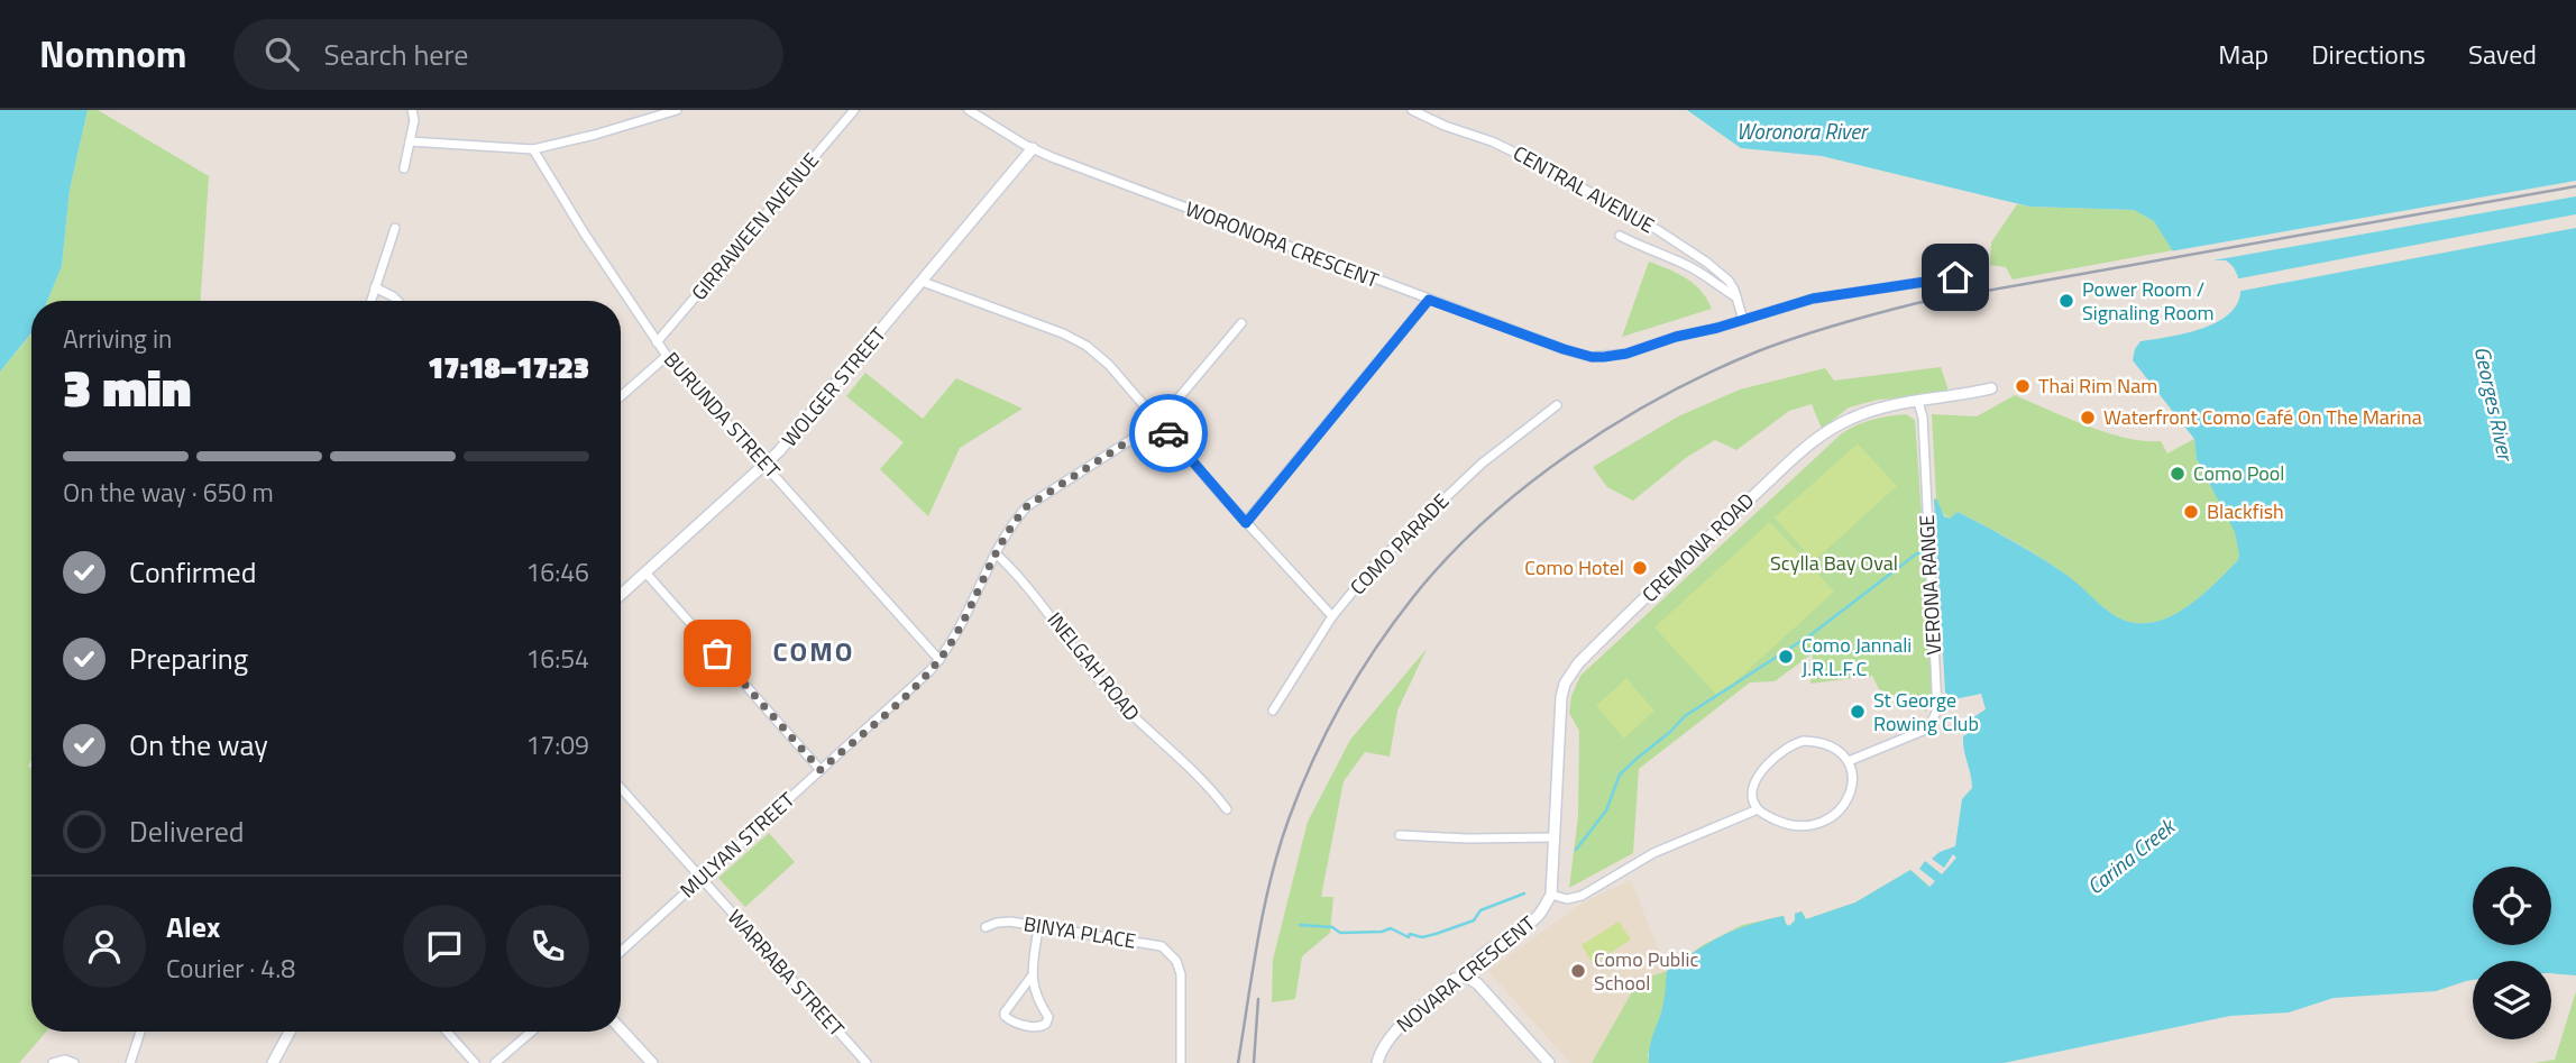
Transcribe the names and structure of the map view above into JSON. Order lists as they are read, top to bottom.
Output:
{
  "streets": {
    "street": [
      "CENTRAL AVENUE",
      "GIRRAWEEN AVENUE",
      "WORONORA CRESCENT",
      "WOLGER STREET",
      "BURUNDA STREET",
      "COMO PARADE",
      "CREMONA ROAD",
      "VERONA RANGE",
      "INELGAH ROAD",
      "MULYAN STREET",
      "BINYA PLACE",
      "WARRABA STREET",
      "NOVARA CRESCENT"
    ]
  },
  "crossings": [
    ["CENTRAL AVENUE", "WORONORA CRESCENT"],
    ["GIRRAWEEN AVENUE", "BURUNDA STREET"],
    ["WORONORA CRESCENT", "WOLGER STREET"],
    ["WOLGER STREET", "BURUNDA STREET"],
    ["BURUNDA STREET", "MULYAN STREET"],
    ["CREMONA ROAD", "VERONA RANGE"],
    ["INELGAH ROAD", "MULYAN STREET"],
    ["MULYAN STREET", "WARRABA STREET"]
  ],
  "districts": ["COMO"],
  "water": ["Woronora River", "Georges River", "Carina Creek"],
  "parks": ["Scylla Bay Oval"],
  "places": [
    "Power Room / Signaling Room",
    "Thai Rim Nam",
    "Waterfront Como Café On The Marina",
    "Como Pool",
    "Blackfish",
    "Como Hotel",
    "Como Jannali J.R.L.F.C",
    "St George Rowing Club",
    "Como Public School"
  ],
  "page": {
    "header": "Nomnom",
    "search": "Search here",
    "nav": ["Map", "Directions", "Saved"],
    "heading": ["3 min", "Arriving in", "17:18–17:23"],
    "panel": ["Alex", "Courier · 4.8"],
    "bar": "On the way · 650 m",
    "list": [
      ["Confirmed", "16:46"],
      ["Preparing", "16:54"],
      ["On the way", "17:09"],
      "Delivered"
    ]
  }
}
